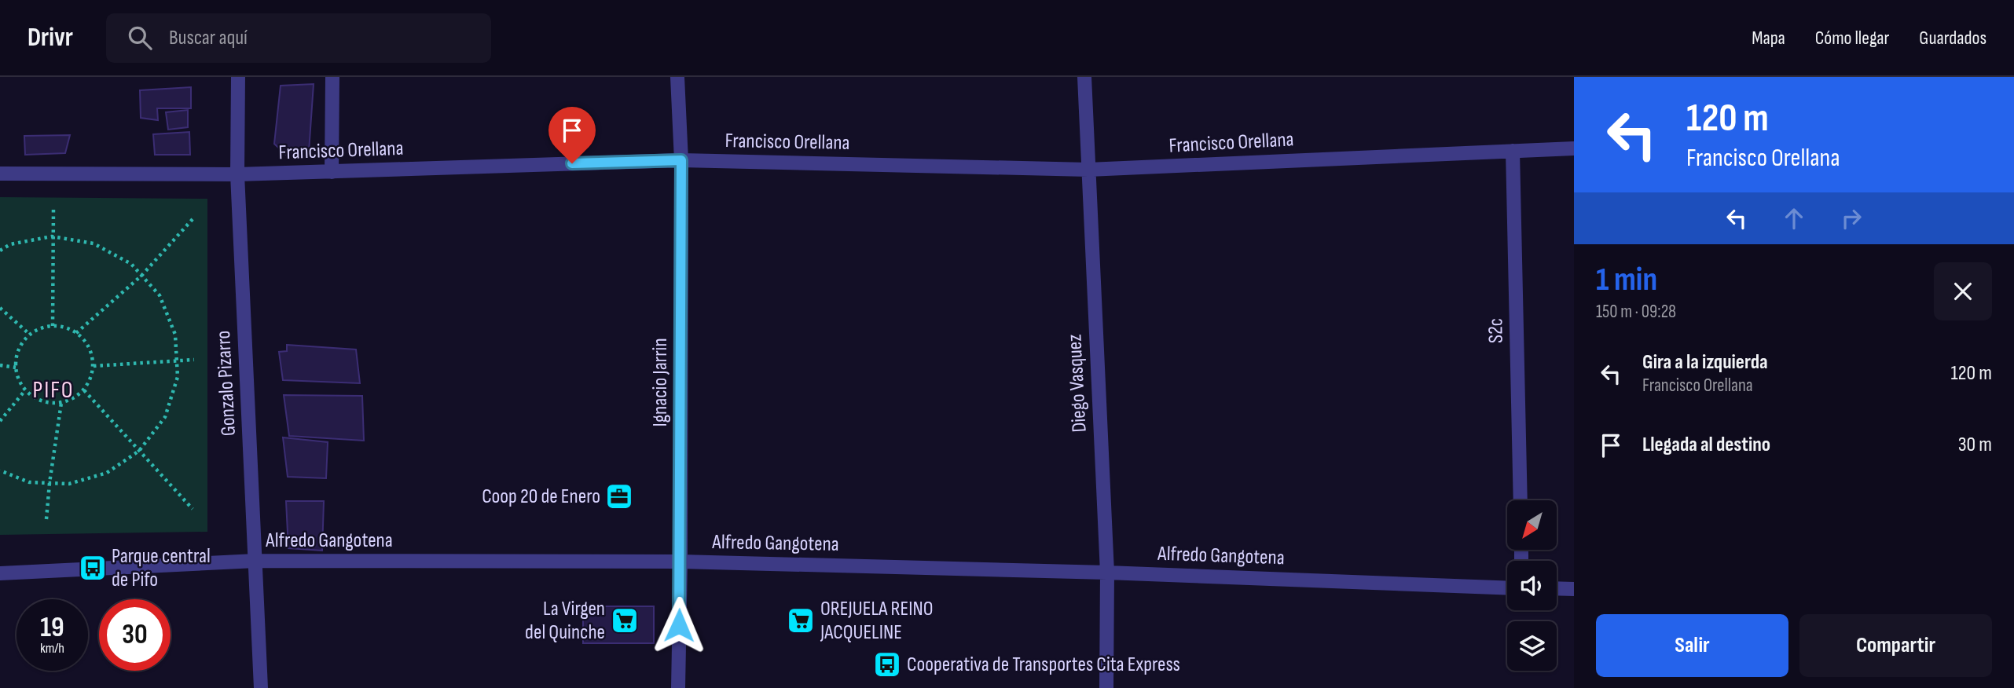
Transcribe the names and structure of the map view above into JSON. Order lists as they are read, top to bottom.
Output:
{
  "streets": {
    "street": [
      "Francisco Orellana",
      "S2c",
      "Ignacio Jarrin",
      "Gonzalo Pizarro",
      "Diego Vasquez",
      "Alfredo Gangotena"
    ]
  },
  "crossings": [
    ["Francisco Orellana", "S2c"],
    ["Francisco Orellana", "Ignacio Jarrin"],
    ["Francisco Orellana", "Gonzalo Pizarro"],
    ["Francisco Orellana", "Diego Vasquez"],
    ["Ignacio Jarrin", "Alfredo Gangotena"],
    ["Gonzalo Pizarro", "Alfredo Gangotena"],
    ["Diego Vasquez", "Alfredo Gangotena"]
  ],
  "districts": ["PIFO"],
  "places": {
    "office": ["Coop 20 de Enero"],
    "bus stop": ["Parque central de Pifo", "Cooperativa de Transportes Cita Express"],
    "supermarket": ["La Virgen del Quinche", "OREJUELA REINO JACQUELINE"]
  },
  "north": "bottom left",
  "page": {
    "header": "Drivr",
    "search": "Buscar aquí",
    "nav": ["Mapa", "Cómo llegar", "Guardados"],
    "turn": ["120 m", "Francisco Orellana"],
    "heading": ["1 min", "150 m · 09:28"],
    "list": [
      {
        "name": "Gira a la izquierda",
        "note": "Francisco Orellana",
        "value": "120 m"
      },
      {
        "name": "Llegada al destino",
        "value": "30 m"
      }
    ],
    "speed": "19 km/h",
    "limit": "30",
    "buttons": ["Salir", "Compartir"]
  }
}
